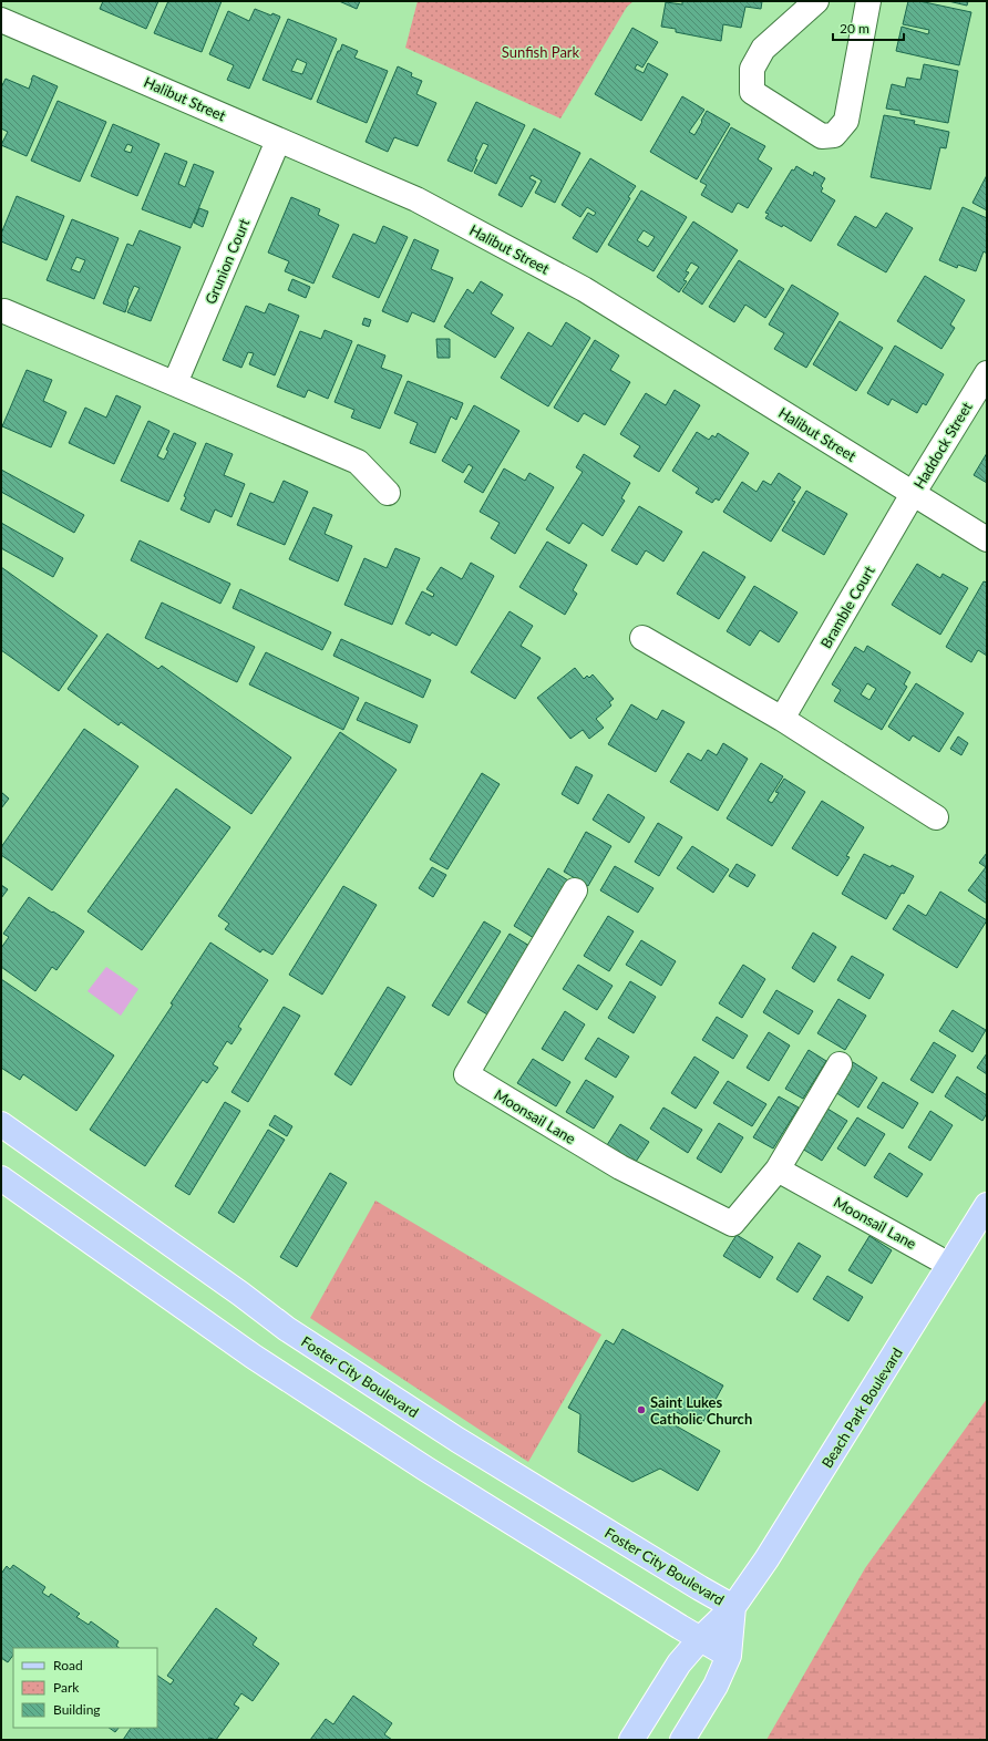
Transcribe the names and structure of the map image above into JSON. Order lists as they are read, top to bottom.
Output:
{
  "streets": {
    "main road": ["Foster City Boulevard", "Beach Park Boulevard"],
    "street": [
      "Halibut Street",
      "Grunion Court",
      "Haddock Street",
      "Bramble Court",
      "Moonsail Lane"
    ]
  },
  "crossings": [
    ["Halibut Street", "Grunion Court"],
    ["Halibut Street", "Haddock Street"],
    ["Halibut Street", "Bramble Court"],
    ["Haddock Street", "Bramble Court"],
    ["Moonsail Lane", "Beach Park Boulevard"],
    ["Foster City Boulevard", "Beach Park Boulevard"]
  ],
  "parks": ["Sunfish Park"],
  "places": ["Saint Lukes Catholic Church"],
  "legend": ["Road", "Park", "Building"],
  "scale_bar": "20 m"
}
